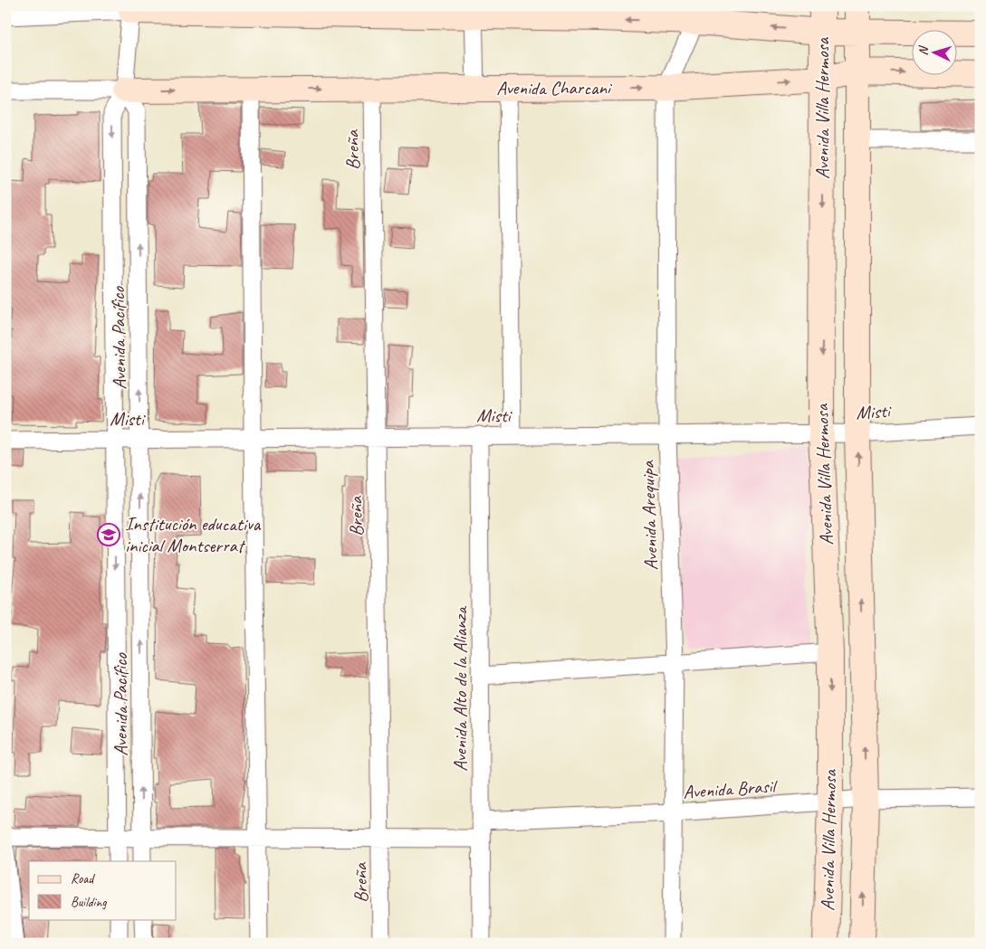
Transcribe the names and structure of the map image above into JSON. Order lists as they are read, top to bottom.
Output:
{
  "streets": {
    "street": [
      "Avenida Charcani",
      "Avenida Villa Hermosa",
      "Breña",
      "Avenida Pacífico",
      "Misti",
      "Avenida Arequipa",
      "Avenida Alto de la Alianza",
      "Avenida Brasil"
    ]
  },
  "crossings": [
    ["Avenida Charcani", "Avenida Villa Hermosa"],
    ["Avenida Charcani", "Breña"],
    ["Avenida Charcani", "Avenida Pacífico"],
    ["Avenida Charcani", "Avenida Arequipa"],
    ["Avenida Villa Hermosa", "Misti"],
    ["Avenida Villa Hermosa", "Avenida Brasil"],
    ["Breña", "Misti"],
    ["Avenida Pacífico", "Misti"],
    ["Misti", "Avenida Arequipa"],
    ["Misti", "Avenida Alto de la Alianza"],
    ["Avenida Arequipa", "Avenida Brasil"],
    ["Avenida Alto de la Alianza", "Avenida Brasil"]
  ],
  "places": {
    "school or university": ["Institución educativa inicial Montserrat"]
  },
  "legend": ["Road", "Building"],
  "north": "left"
}
